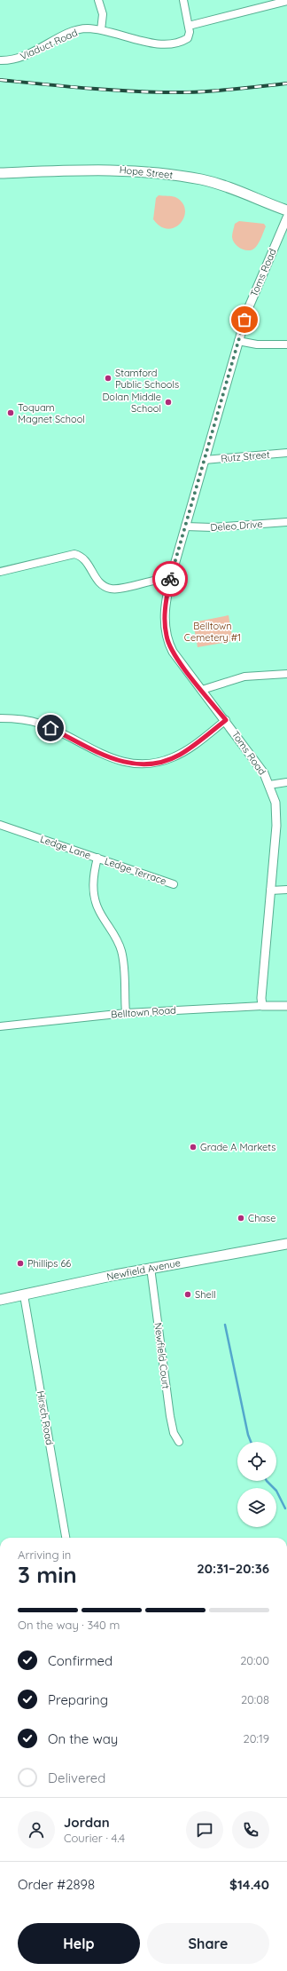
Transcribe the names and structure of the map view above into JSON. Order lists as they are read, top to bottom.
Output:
{
  "streets": {
    "main road": ["Hope Street", "Newfield Avenue"],
    "street": [
      "Viaduct Road",
      "Toms Road",
      "Rutz Street",
      "Deleo Drive",
      "Ledge Lane",
      "Ledge Terrace",
      "Belltown Road",
      "Newfield Court",
      "Hirsch Road"
    ]
  },
  "crossings": [
    ["Toms Road", "Rutz Street"],
    ["Toms Road", "Deleo Drive"],
    ["Toms Road", "Belltown Road"],
    ["Ledge Lane", "Ledge Terrace"],
    ["Ledge Lane", "Belltown Road"],
    ["Newfield Avenue", "Newfield Court"],
    ["Newfield Avenue", "Hirsch Road"]
  ],
  "parks": ["Belltown Cemetery #1"],
  "places": [
    "Stamford Public Schools",
    "Dolan Middle School",
    "Toquam Magnet School",
    "Grade A Markets",
    "Chase",
    "Phillips 66",
    "Shell"
  ],
  "page": {
    "heading": ["3 min", "Arriving in", "20:31–20:36"],
    "panel": [
      "Jordan",
      "Courier · 4.4",
      "Order #2898",
      "$14.40"
    ],
    "bar": "On the way · 340 m",
    "list": [
      ["Confirmed", "20:00"],
      ["Preparing", "20:08"],
      ["On the way", "20:19"],
      "Delivered"
    ],
    "buttons": ["Help", "Share"]
  }
}
